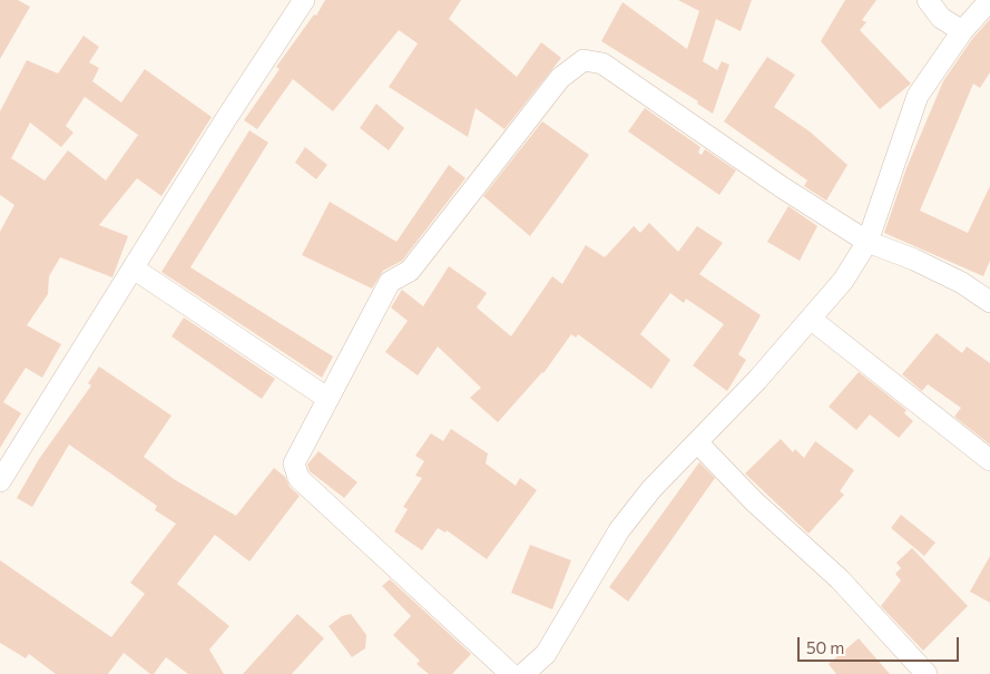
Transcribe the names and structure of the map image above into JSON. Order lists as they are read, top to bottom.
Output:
{
  "scale_bar": "50 m"
}
